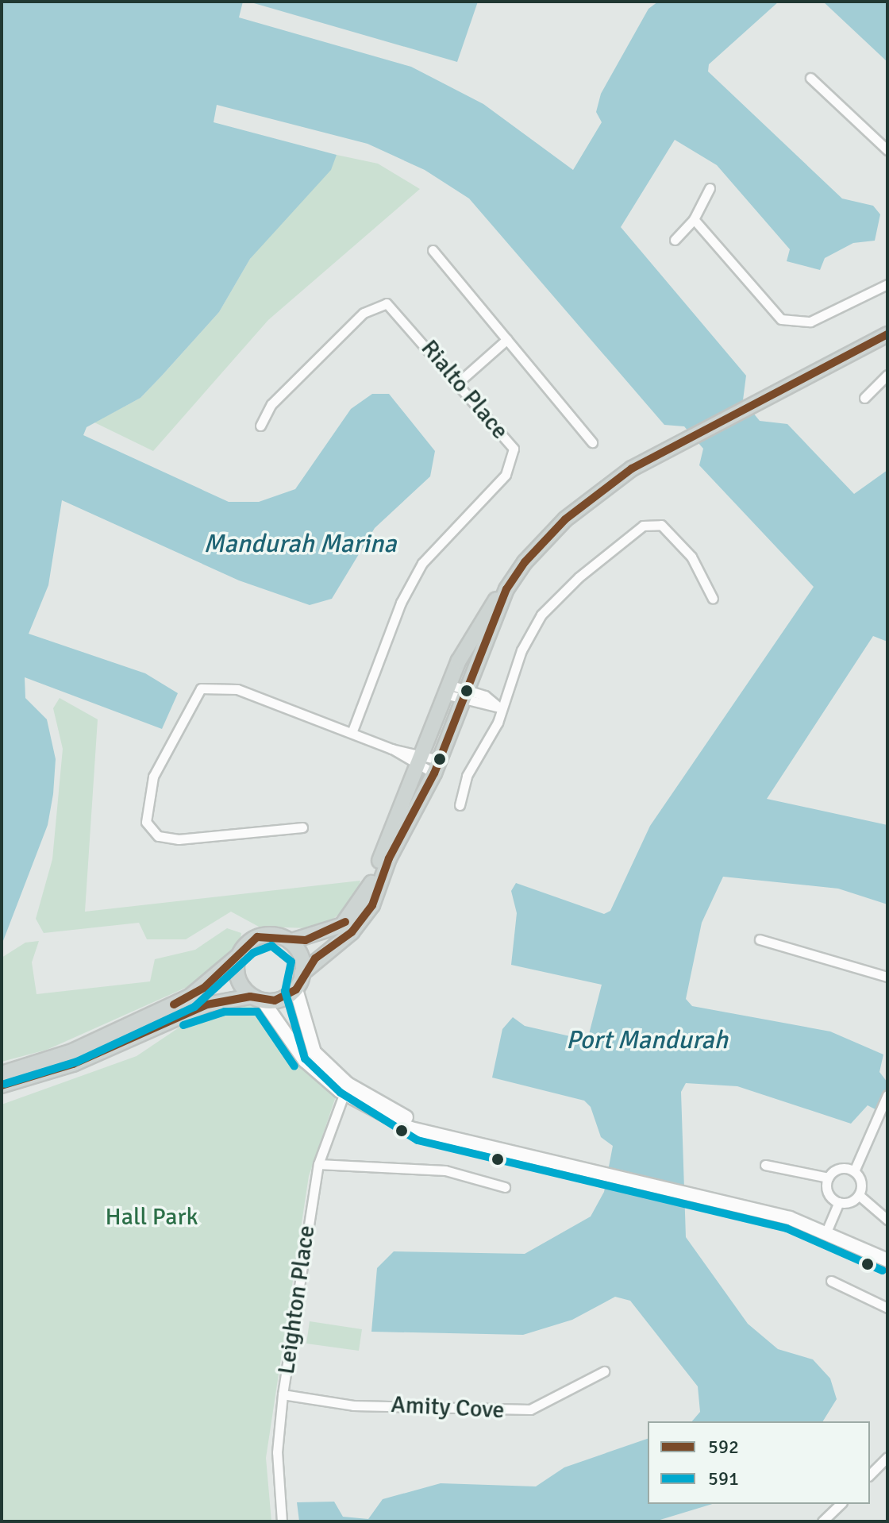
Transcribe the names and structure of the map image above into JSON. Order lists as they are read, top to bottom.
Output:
{
  "streets": {
    "street": ["Rialto Place", "Leighton Place", "Amity Cove"]
  },
  "crossings": [
    ["Leighton Place", "Amity Cove"]
  ],
  "water": ["Mandurah Marina", "Port Mandurah"],
  "parks": ["Hall Park"],
  "lines": ["transit line 592", "transit line 591"],
  "legend": ["592", "591"]
}
